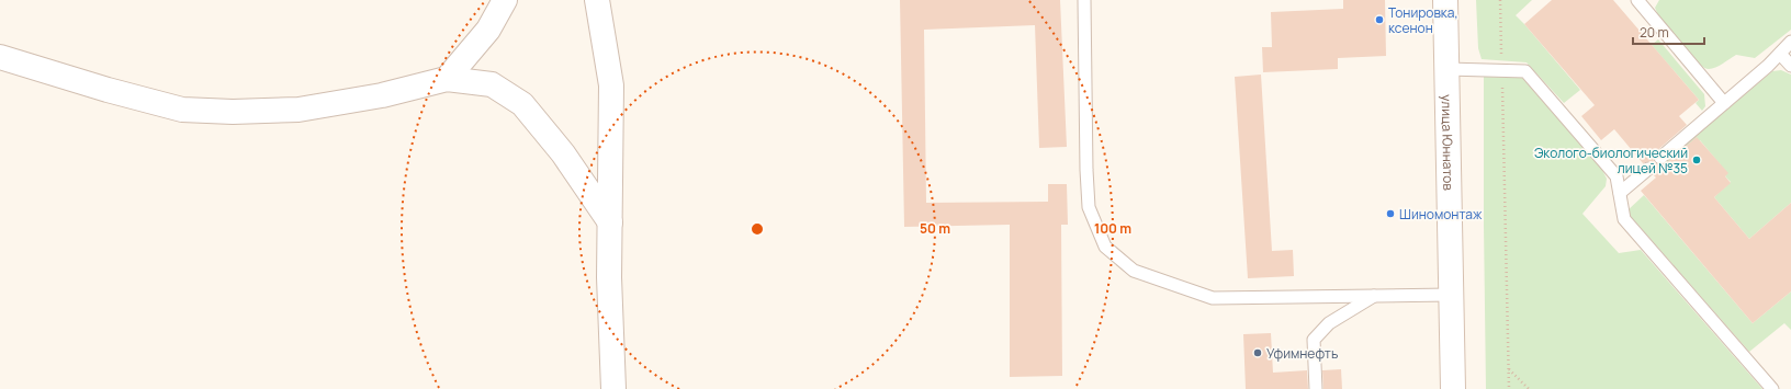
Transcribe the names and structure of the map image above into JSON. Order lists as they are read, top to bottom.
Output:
{
  "streets": {
    "street": ["улица Юннатов"]
  },
  "places": [
    "Тонировка, ксенон",
    "Эколого-биологический лицей №35",
    "Шиномонтаж",
    "Уфимнефть"
  ],
  "scale_bar": "20 m",
  "rings": ["50 m", "100 m"]
}
